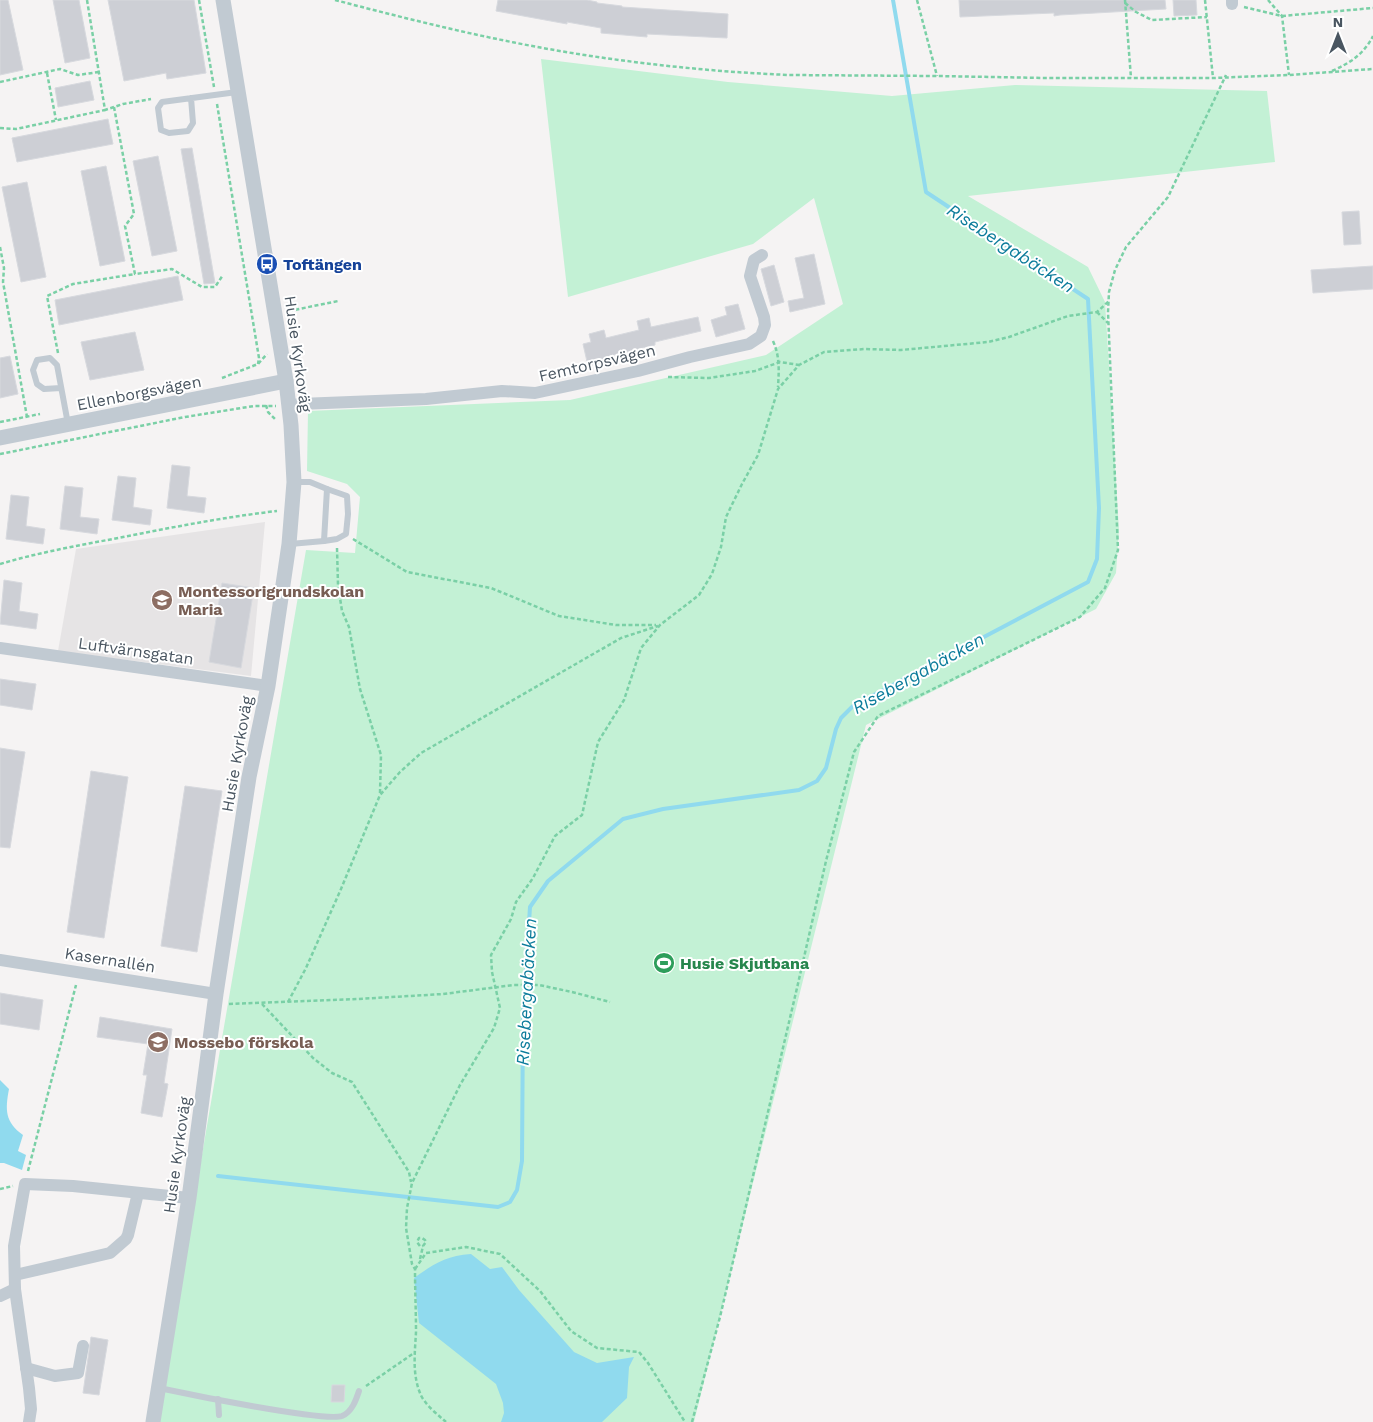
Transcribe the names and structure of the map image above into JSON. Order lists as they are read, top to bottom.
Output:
{
  "streets": {
    "street": [
      "Husie Kyrkoväg",
      "Femtorpsvägen",
      "Ellenborgsvägen",
      "Luftvärnsgatan",
      "Kasernallén"
    ]
  },
  "crossings": [
    ["Husie Kyrkoväg", "Femtorpsvägen"],
    ["Husie Kyrkoväg", "Ellenborgsvägen"],
    ["Husie Kyrkoväg", "Luftvärnsgatan"],
    ["Husie Kyrkoväg", "Kasernallén"]
  ],
  "water": ["Risebergabäcken"],
  "places": {
    "bus stop": ["Toftängen"],
    "school or university": ["Montessorigrundskolan Maria", "Mossebo förskola"],
    "sports": ["Husie Skjutbana"]
  },
  "north": "top"
}
